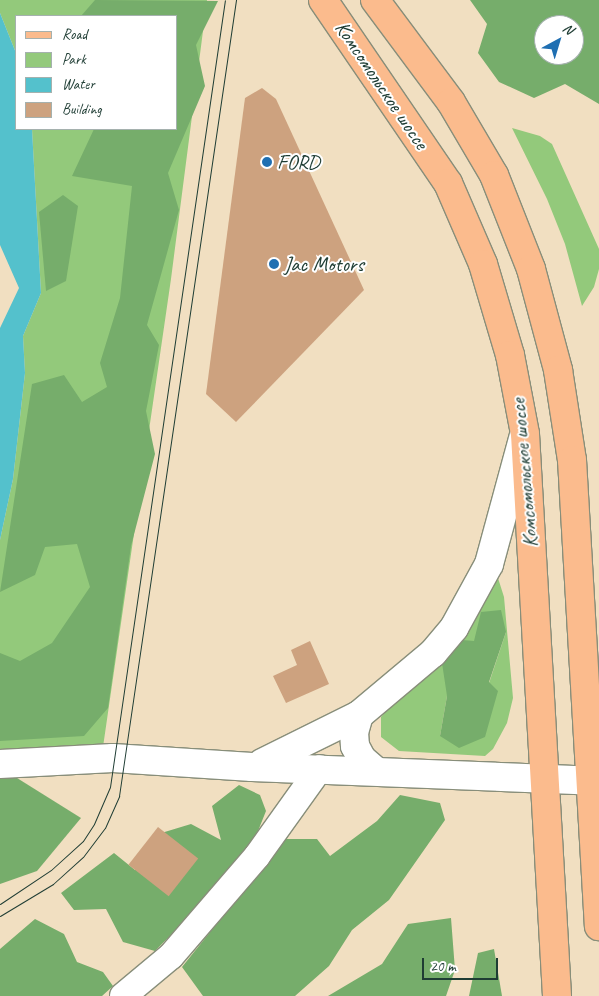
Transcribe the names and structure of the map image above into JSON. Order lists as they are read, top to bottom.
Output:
{
  "streets": {
    "main road": ["Комсомольское шоссе"]
  },
  "places": ["FORD", "Jac Motors"],
  "legend": [
    "Road",
    "Park",
    "Water",
    "Building"
  ],
  "scale_bar": "20 m",
  "north": "top right"
}
